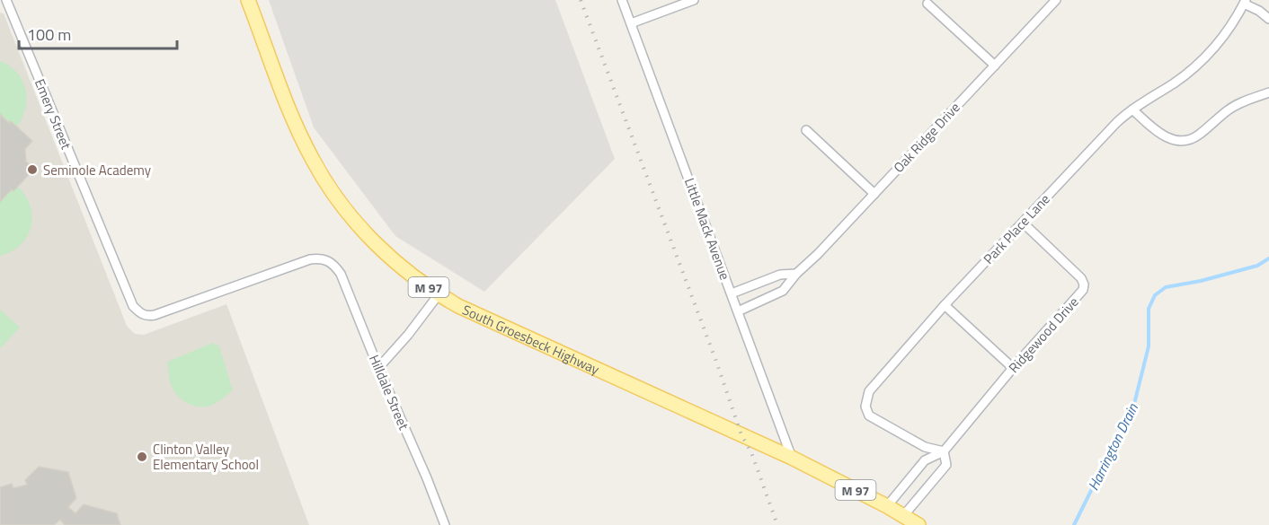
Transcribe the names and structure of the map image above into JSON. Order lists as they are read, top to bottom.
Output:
{
  "streets": {
    "main road": ["M 97", "South Groesbeck Highway"],
    "street": [
      "Emery Street",
      "Oak Ridge Drive",
      "Little Mack Avenue",
      "Park Place Lane",
      "Ridgewood Drive",
      "Hilldale Street"
    ]
  },
  "crossings": [
    ["Emery Street", "Hilldale Street"],
    ["Oak Ridge Drive", "Little Mack Avenue"],
    ["Little Mack Avenue", "South Groesbeck Highway"],
    ["Park Place Lane", "Ridgewood Drive"],
    ["Ridgewood Drive", "South Groesbeck Highway"]
  ],
  "water": ["Harrington Drain"],
  "places": ["Seminole Academy", "Clinton Valley Elementary School"],
  "scale_bar": "100 m"
}
